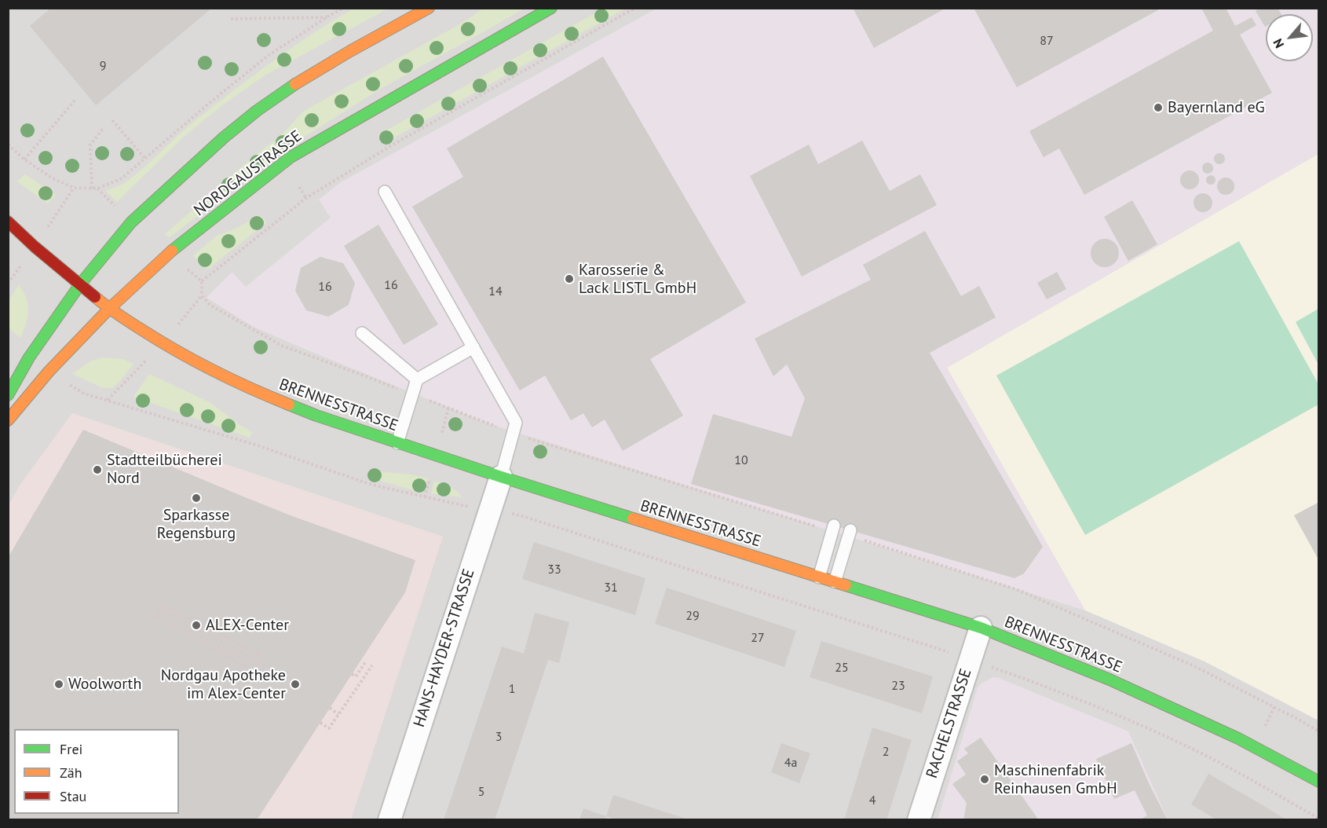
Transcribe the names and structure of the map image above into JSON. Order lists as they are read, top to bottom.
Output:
{
  "streets": {
    "street": [
      "NORDGAUSTRASSE",
      "BRENNESSTRASSE",
      "HANS-HAYDER-STRASSE",
      "RACHELSTRASSE"
    ]
  },
  "crossings": [
    ["NORDGAUSTRASSE", "BRENNESSTRASSE"],
    ["BRENNESSTRASSE", "HANS-HAYDER-STRASSE"],
    ["BRENNESSTRASSE", "RACHELSTRASSE"]
  ],
  "places": [
    "Bayernland eG",
    "Karosserie & Lack LISTL GmbH",
    "Stadtteilbücherei Nord",
    "Sparkasse Regensburg",
    "ALEX-Center",
    "Woolworth",
    "Nordgau Apotheke im Alex-Center",
    "Maschinenfabrik Reinhausen GmbH"
  ],
  "house_numbers": [
    "87",
    "9",
    "16",
    "16",
    "14",
    "10",
    "33",
    "31",
    "29",
    "27",
    "25",
    "23",
    "1",
    "3",
    "2",
    "4a",
    "5",
    "4"
  ],
  "legend": ["Frei", "Zäh", "Stau"],
  "north": "bottom left"
}
